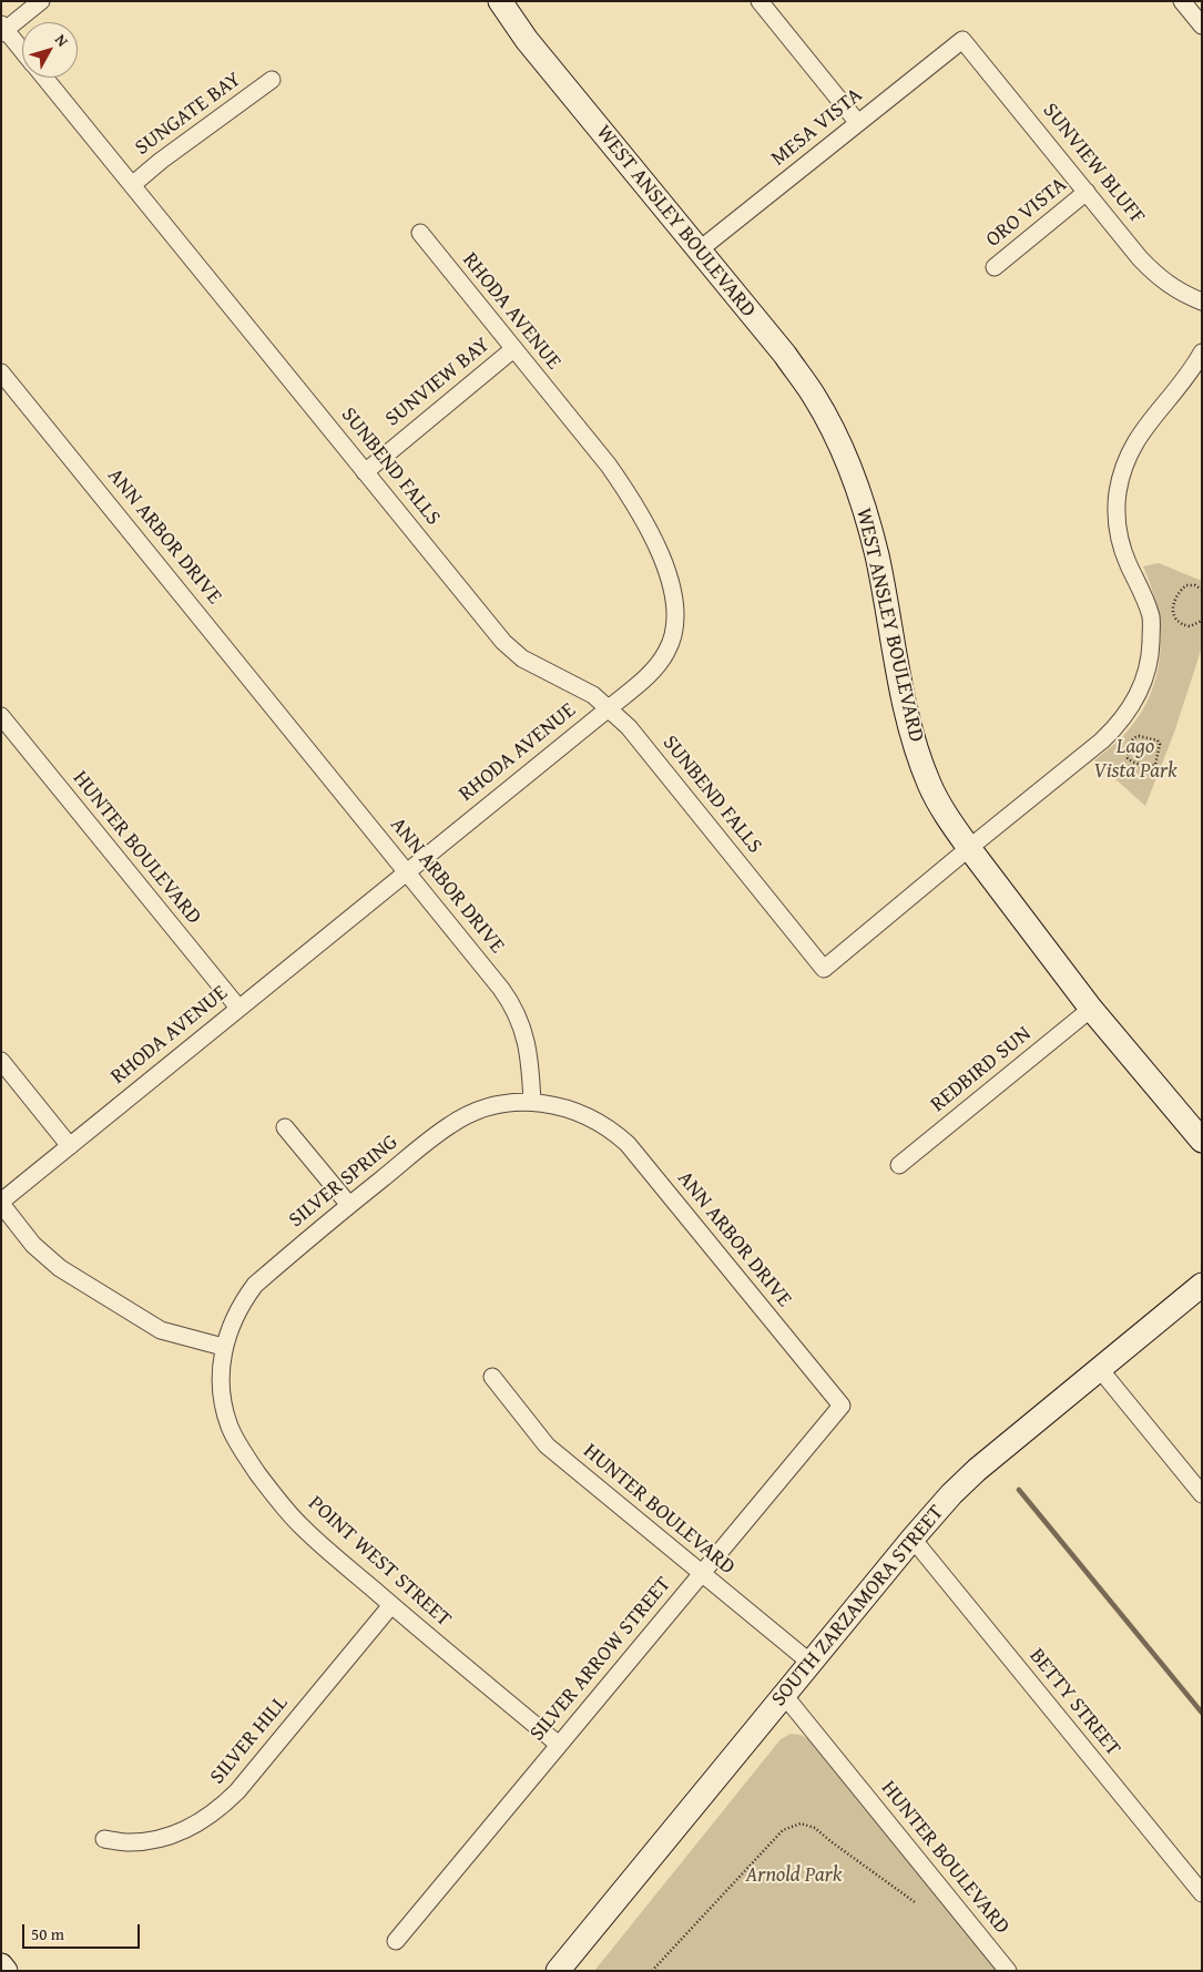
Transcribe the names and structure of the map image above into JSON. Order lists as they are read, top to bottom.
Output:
{
  "streets": {
    "street": [
      "SUNGATE BAY",
      "MESA VISTA",
      "SUNVIEW BLUFF",
      "ORO VISTA",
      "WEST ANSLEY BOULEVARD",
      "RHODA AVENUE",
      "SUNVIEW BAY",
      "SUNBEND FALLS",
      "ANN ARBOR DRIVE",
      "HUNTER BOULEVARD",
      "REDBIRD SUN",
      "SILVER SPRING",
      "POINT WEST STREET",
      "SOUTH ZARZAMORA STREET",
      "SILVER ARROW STREET",
      "BETTY STREET",
      "SILVER HILL"
    ]
  },
  "crossings": [
    ["SUNGATE BAY", "SUNBEND FALLS"],
    ["MESA VISTA", "SUNVIEW BLUFF"],
    ["MESA VISTA", "WEST ANSLEY BOULEVARD"],
    ["SUNVIEW BLUFF", "ORO VISTA"],
    ["WEST ANSLEY BOULEVARD", "SUNBEND FALLS"],
    ["WEST ANSLEY BOULEVARD", "REDBIRD SUN"],
    ["RHODA AVENUE", "SUNVIEW BAY"],
    ["RHODA AVENUE", "SUNBEND FALLS"],
    ["RHODA AVENUE", "ANN ARBOR DRIVE"],
    ["RHODA AVENUE", "HUNTER BOULEVARD"],
    ["SUNVIEW BAY", "SUNBEND FALLS"],
    ["ANN ARBOR DRIVE", "SILVER SPRING"],
    ["ANN ARBOR DRIVE", "SILVER ARROW STREET"],
    ["HUNTER BOULEVARD", "SOUTH ZARZAMORA STREET"],
    ["HUNTER BOULEVARD", "SILVER ARROW STREET"],
    ["SILVER SPRING", "POINT WEST STREET"],
    ["POINT WEST STREET", "SILVER ARROW STREET"],
    ["POINT WEST STREET", "SILVER HILL"],
    ["SOUTH ZARZAMORA STREET", "BETTY STREET"]
  ],
  "parks": ["Lago Vista Park", "Arnold Park"],
  "scale_bar": "50 m",
  "north": "top right"
}
